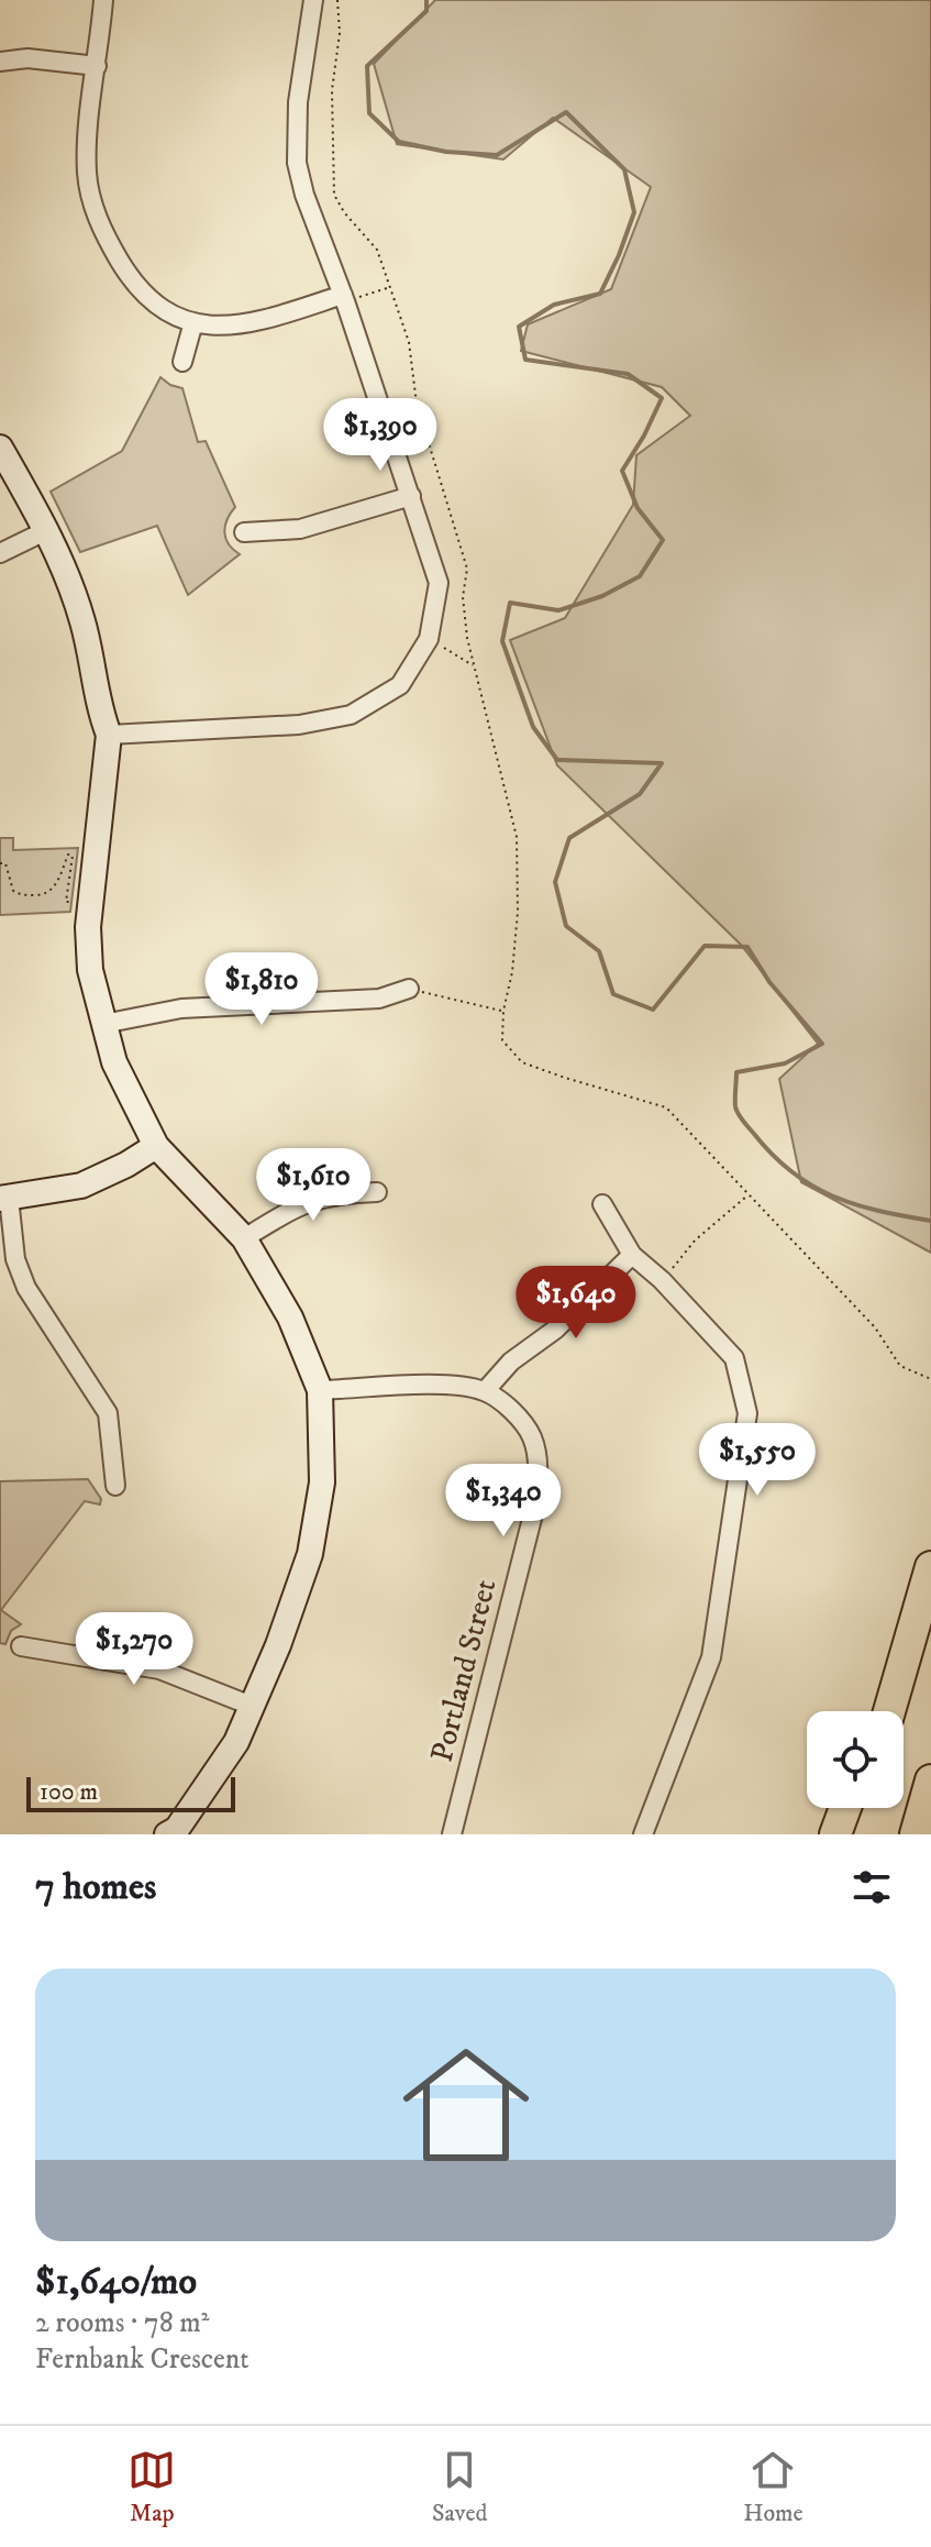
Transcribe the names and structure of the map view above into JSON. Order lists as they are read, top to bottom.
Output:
{
  "streets": {
    "street": ["Portland Street"]
  },
  "scale_bar": "100 m",
  "page": {
    "price": [
      "$1,390",
      "$1,810",
      "$1,610",
      "$1,640",
      "$1,550",
      "$1,340",
      "$1,270"
    ],
    "scale": "100 m",
    "heading": "7 homes",
    "list": [
      {
        "name": "$1,640/mo",
        "note": "2 rooms · 78 m² · Fernbank Crescent"
      }
    ],
    "tabs": ["Map", "Saved", "Home"]
  }
}
